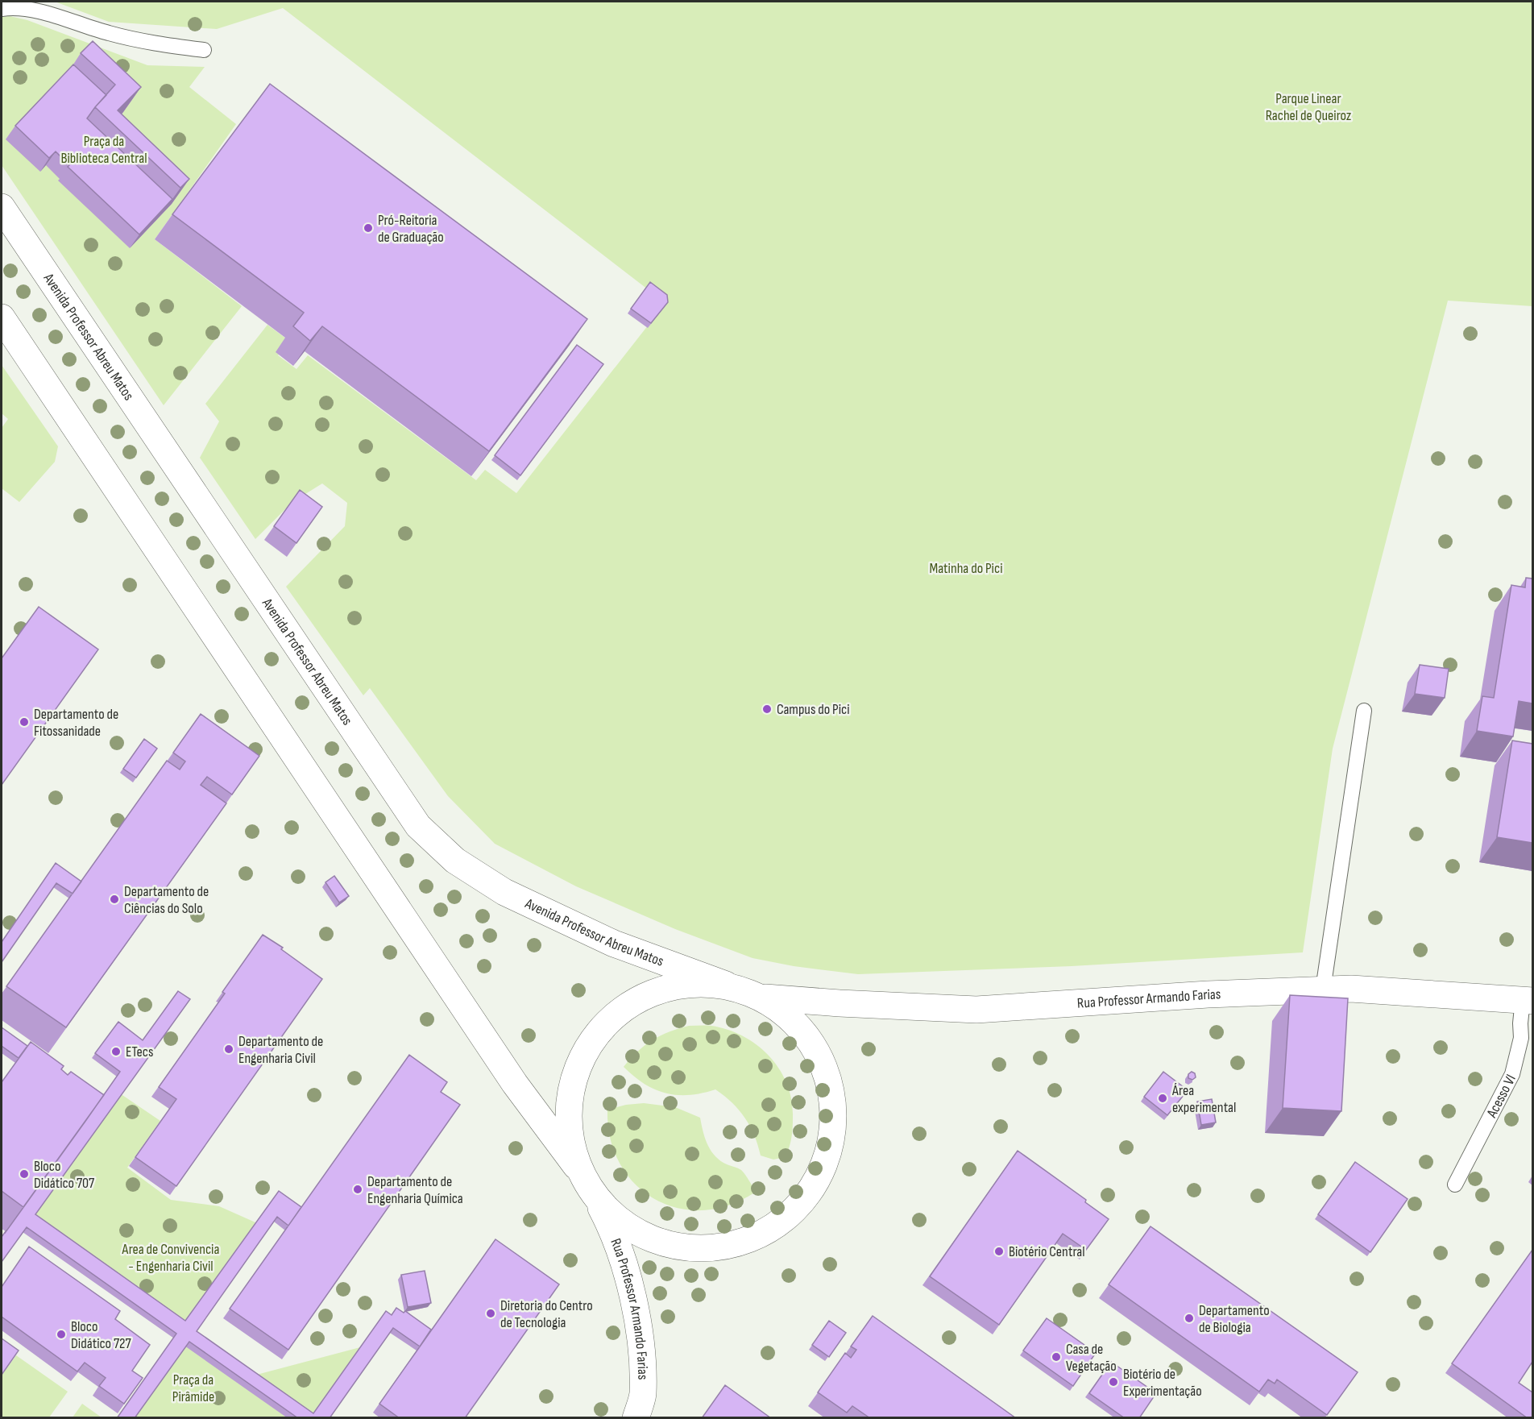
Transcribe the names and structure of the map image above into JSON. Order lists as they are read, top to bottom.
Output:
{
  "streets": {
    "street": ["Avenida Professor Abreu Matos", "Rua Professor Armando Farias"],
    "lane": ["Acesso VI"]
  },
  "crossings": [
    ["Rua Professor Armando Farias", "Acesso VI"]
  ],
  "parks": [
    "Parque Linear Rachel de Queiroz",
    "Praça da Biblioteca Central",
    "Matinha do Pici",
    "Area de Convivencia - Engenharia Civil",
    "Praça da Pirâmide"
  ],
  "places": [
    "Pró-Reitoria de Graduação",
    "Campus do Pici",
    "Departamento de Fitossanidade",
    "Departamento de Ciências do Solo",
    "Departamento de Engenharia Civil",
    "ETecs",
    "Área experimental",
    "Bloco Didático 707",
    "Departamento de Engenharia Química",
    "Biotério Central",
    "Diretoria do Centro de Tecnologia",
    "Departamento de Biologia",
    "Bloco Didático 727",
    "Casa de Vegetação",
    "Biotério de Experimentação"
  ]
}
